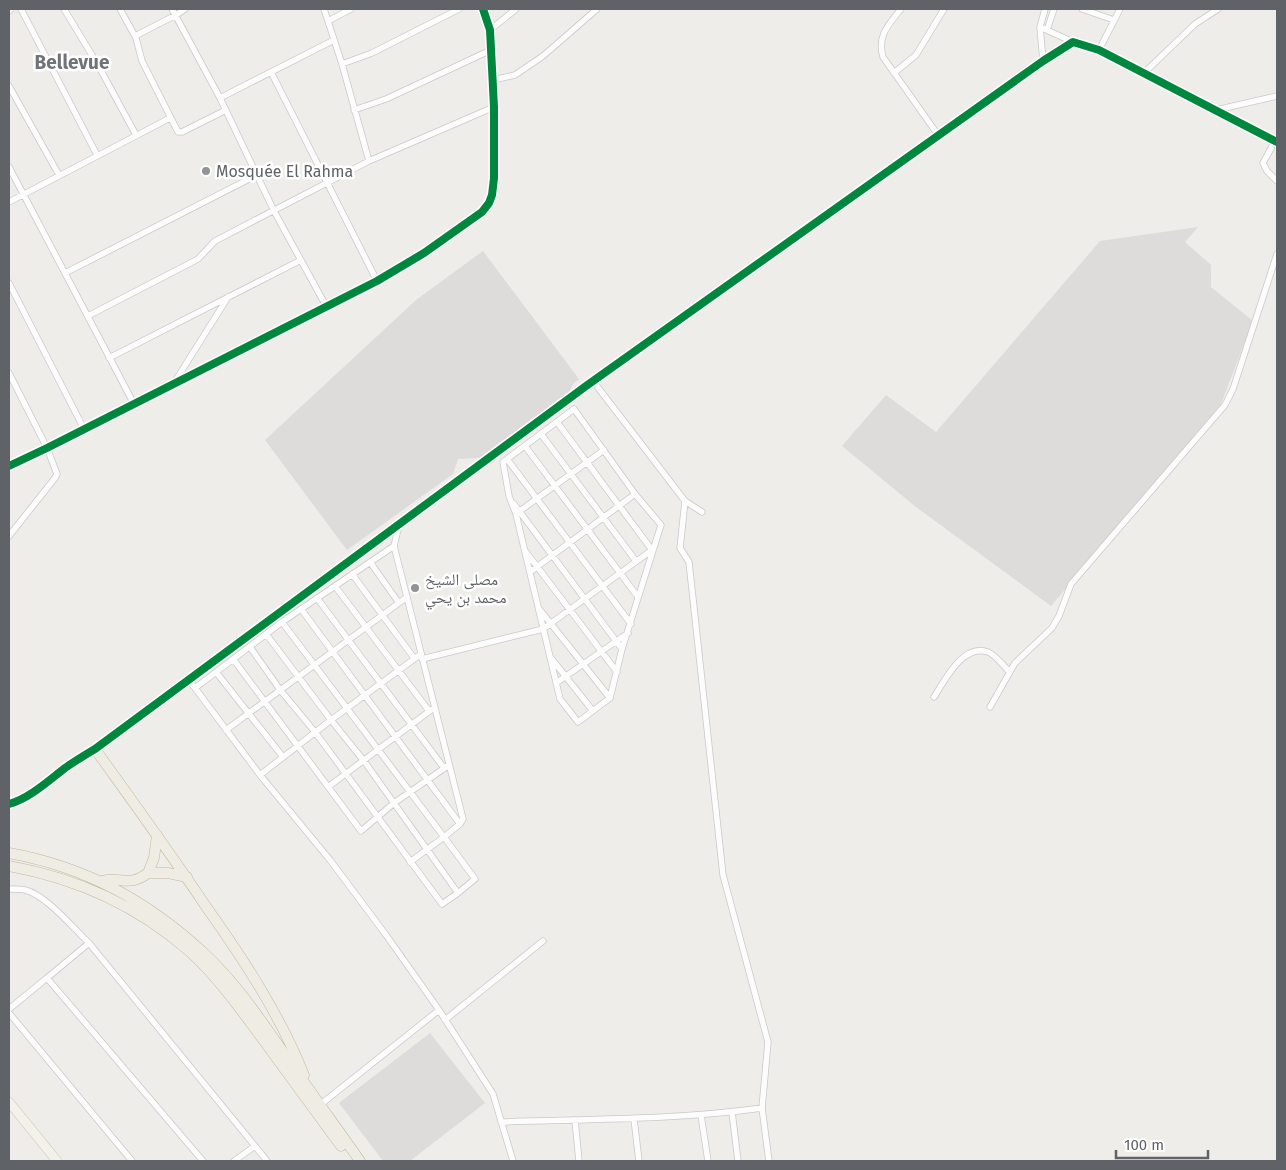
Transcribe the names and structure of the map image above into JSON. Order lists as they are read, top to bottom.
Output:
{
  "districts": ["Bellevue"],
  "places": ["Mosquée El Rahma", "مصلى الشيخ محمد بن يحي"],
  "scale_bar": "100 m"
}
